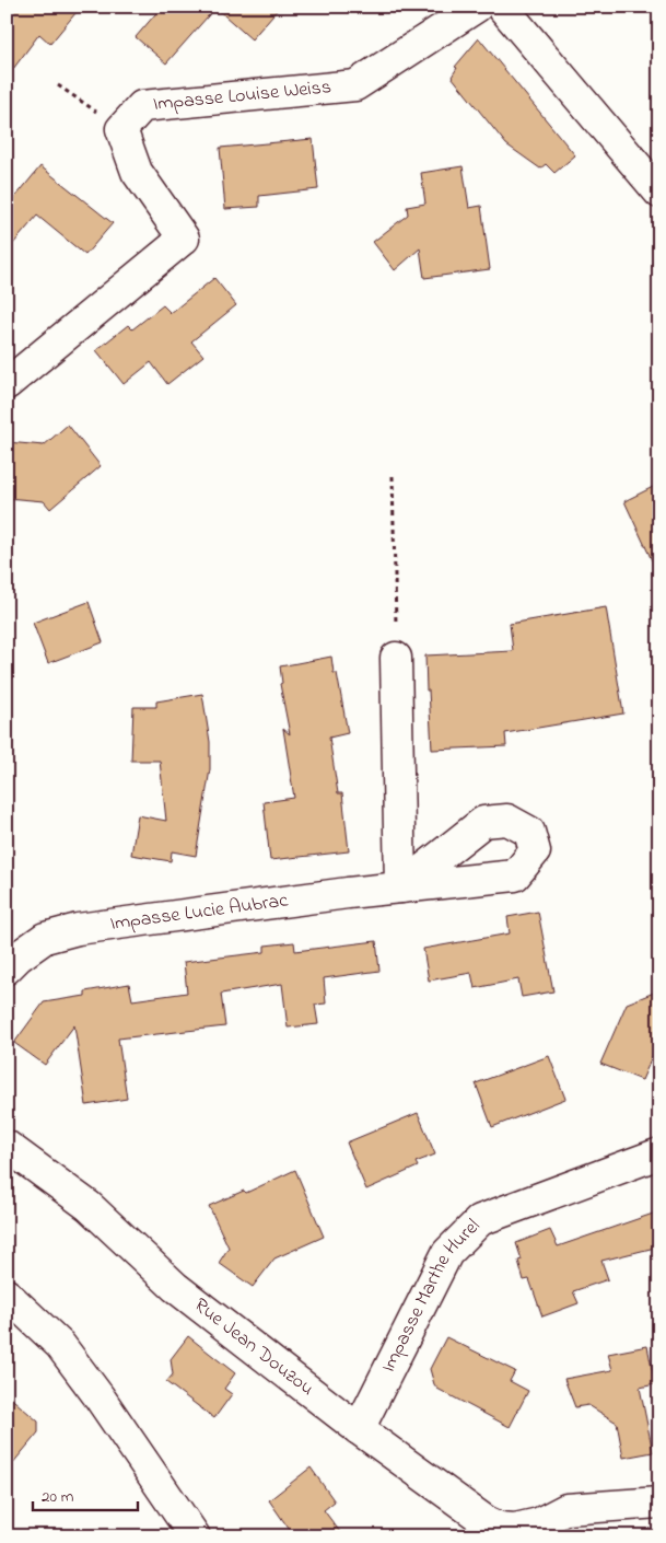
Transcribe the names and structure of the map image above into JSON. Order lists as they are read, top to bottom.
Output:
{
  "streets": {
    "street": [
      "Impasse Louise Weiss",
      "Impasse Lucie Aubrac",
      "Impasse Marthe Hurel",
      "Rue Jean Douzou"
    ]
  },
  "crossings": [
    ["Impasse Marthe Hurel", "Rue Jean Douzou"]
  ],
  "scale_bar": "20 m"
}
